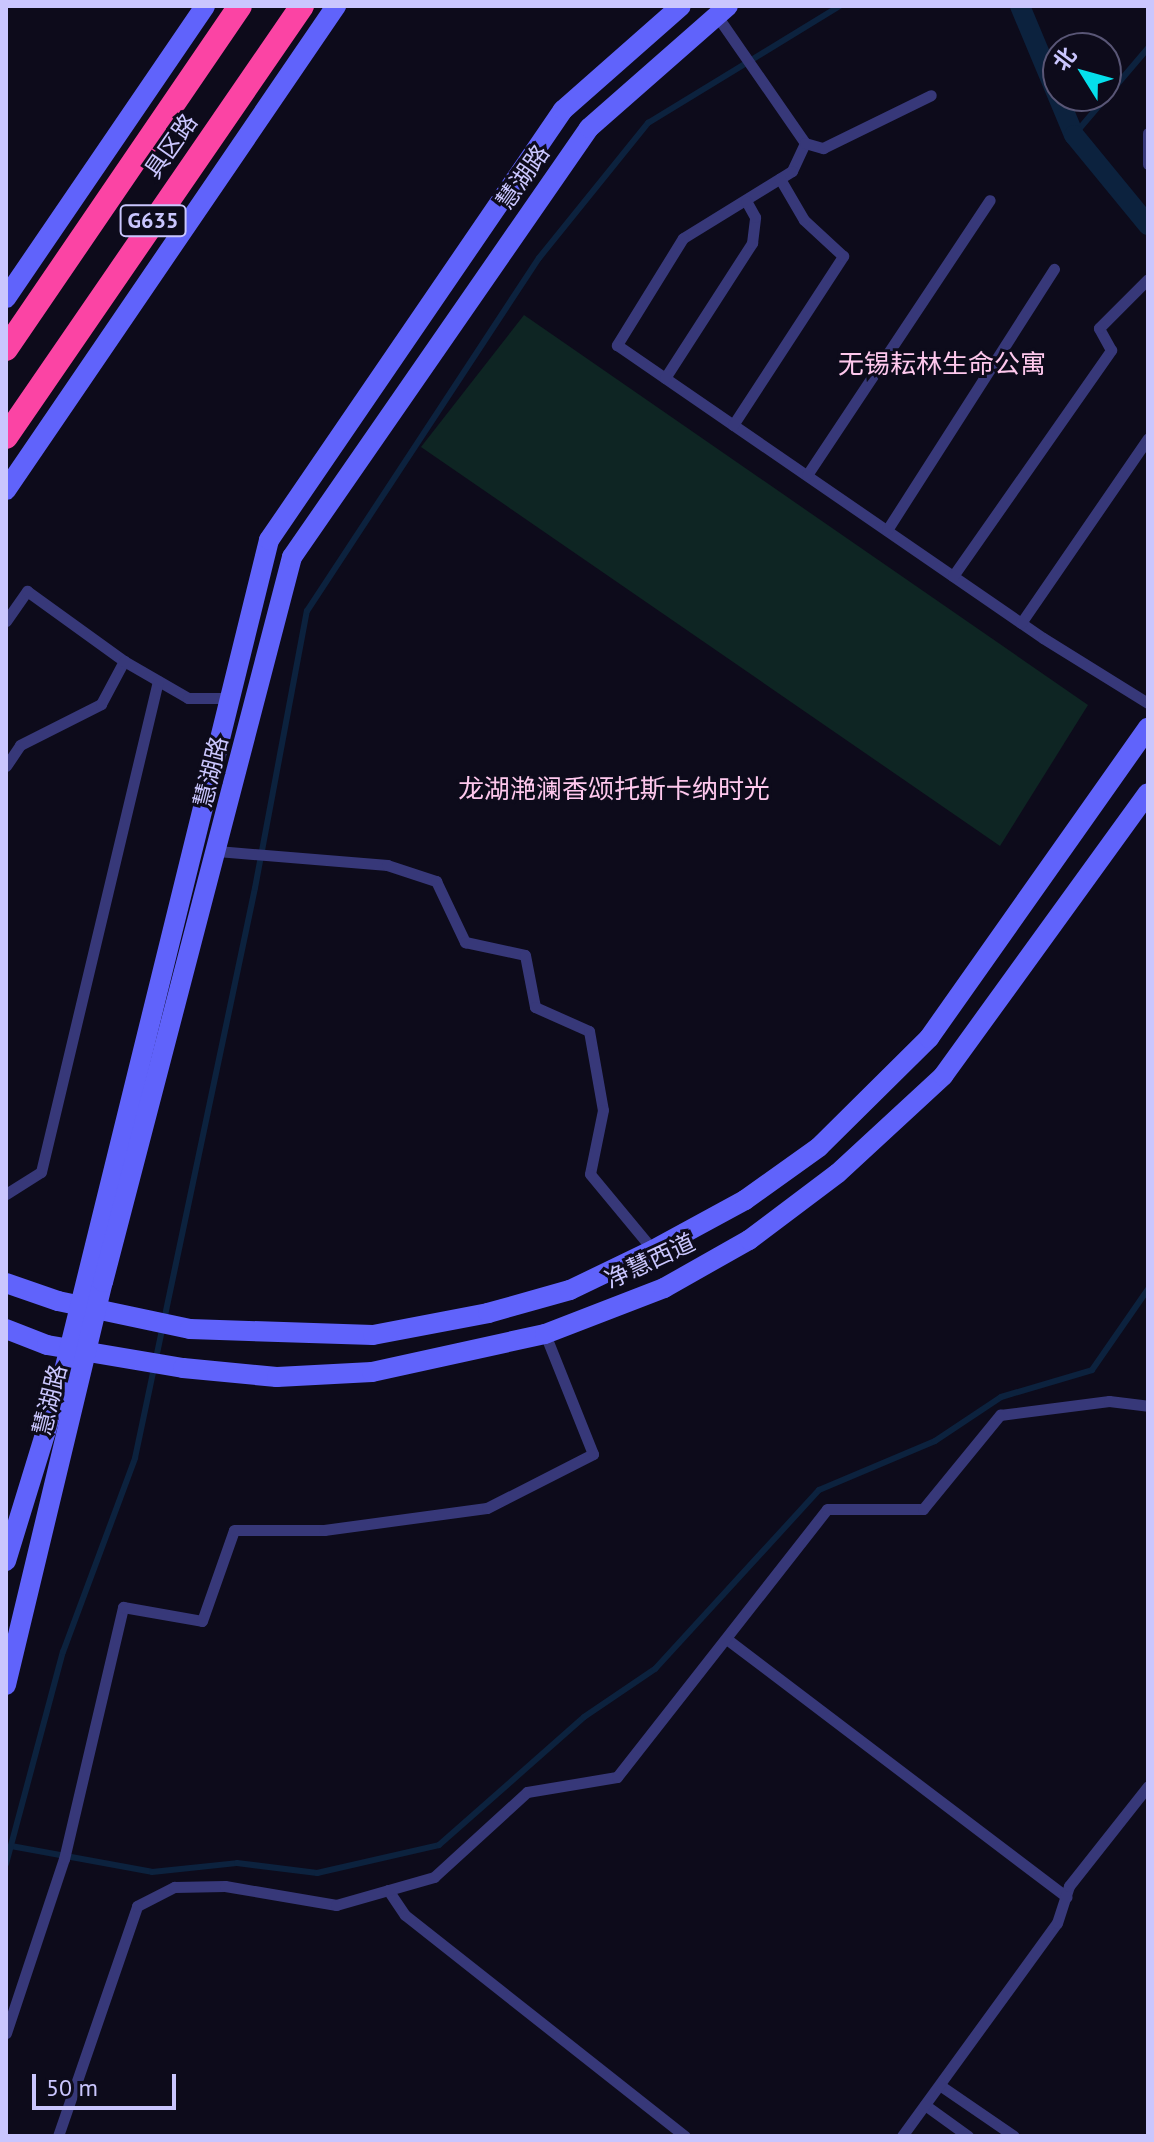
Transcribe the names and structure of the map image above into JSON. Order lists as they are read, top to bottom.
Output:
{
  "streets": {
    "highway": ["具区路", "G635"],
    "street": ["慧湖路", "净慧西道"]
  },
  "crossings": [
    ["慧湖路", "净慧西道"]
  ],
  "districts": ["无锡耘林生命公寓", "龙湖滟澜香颂托斯卡纳时光"],
  "scale_bar": "50 m",
  "north": "top left"
}
